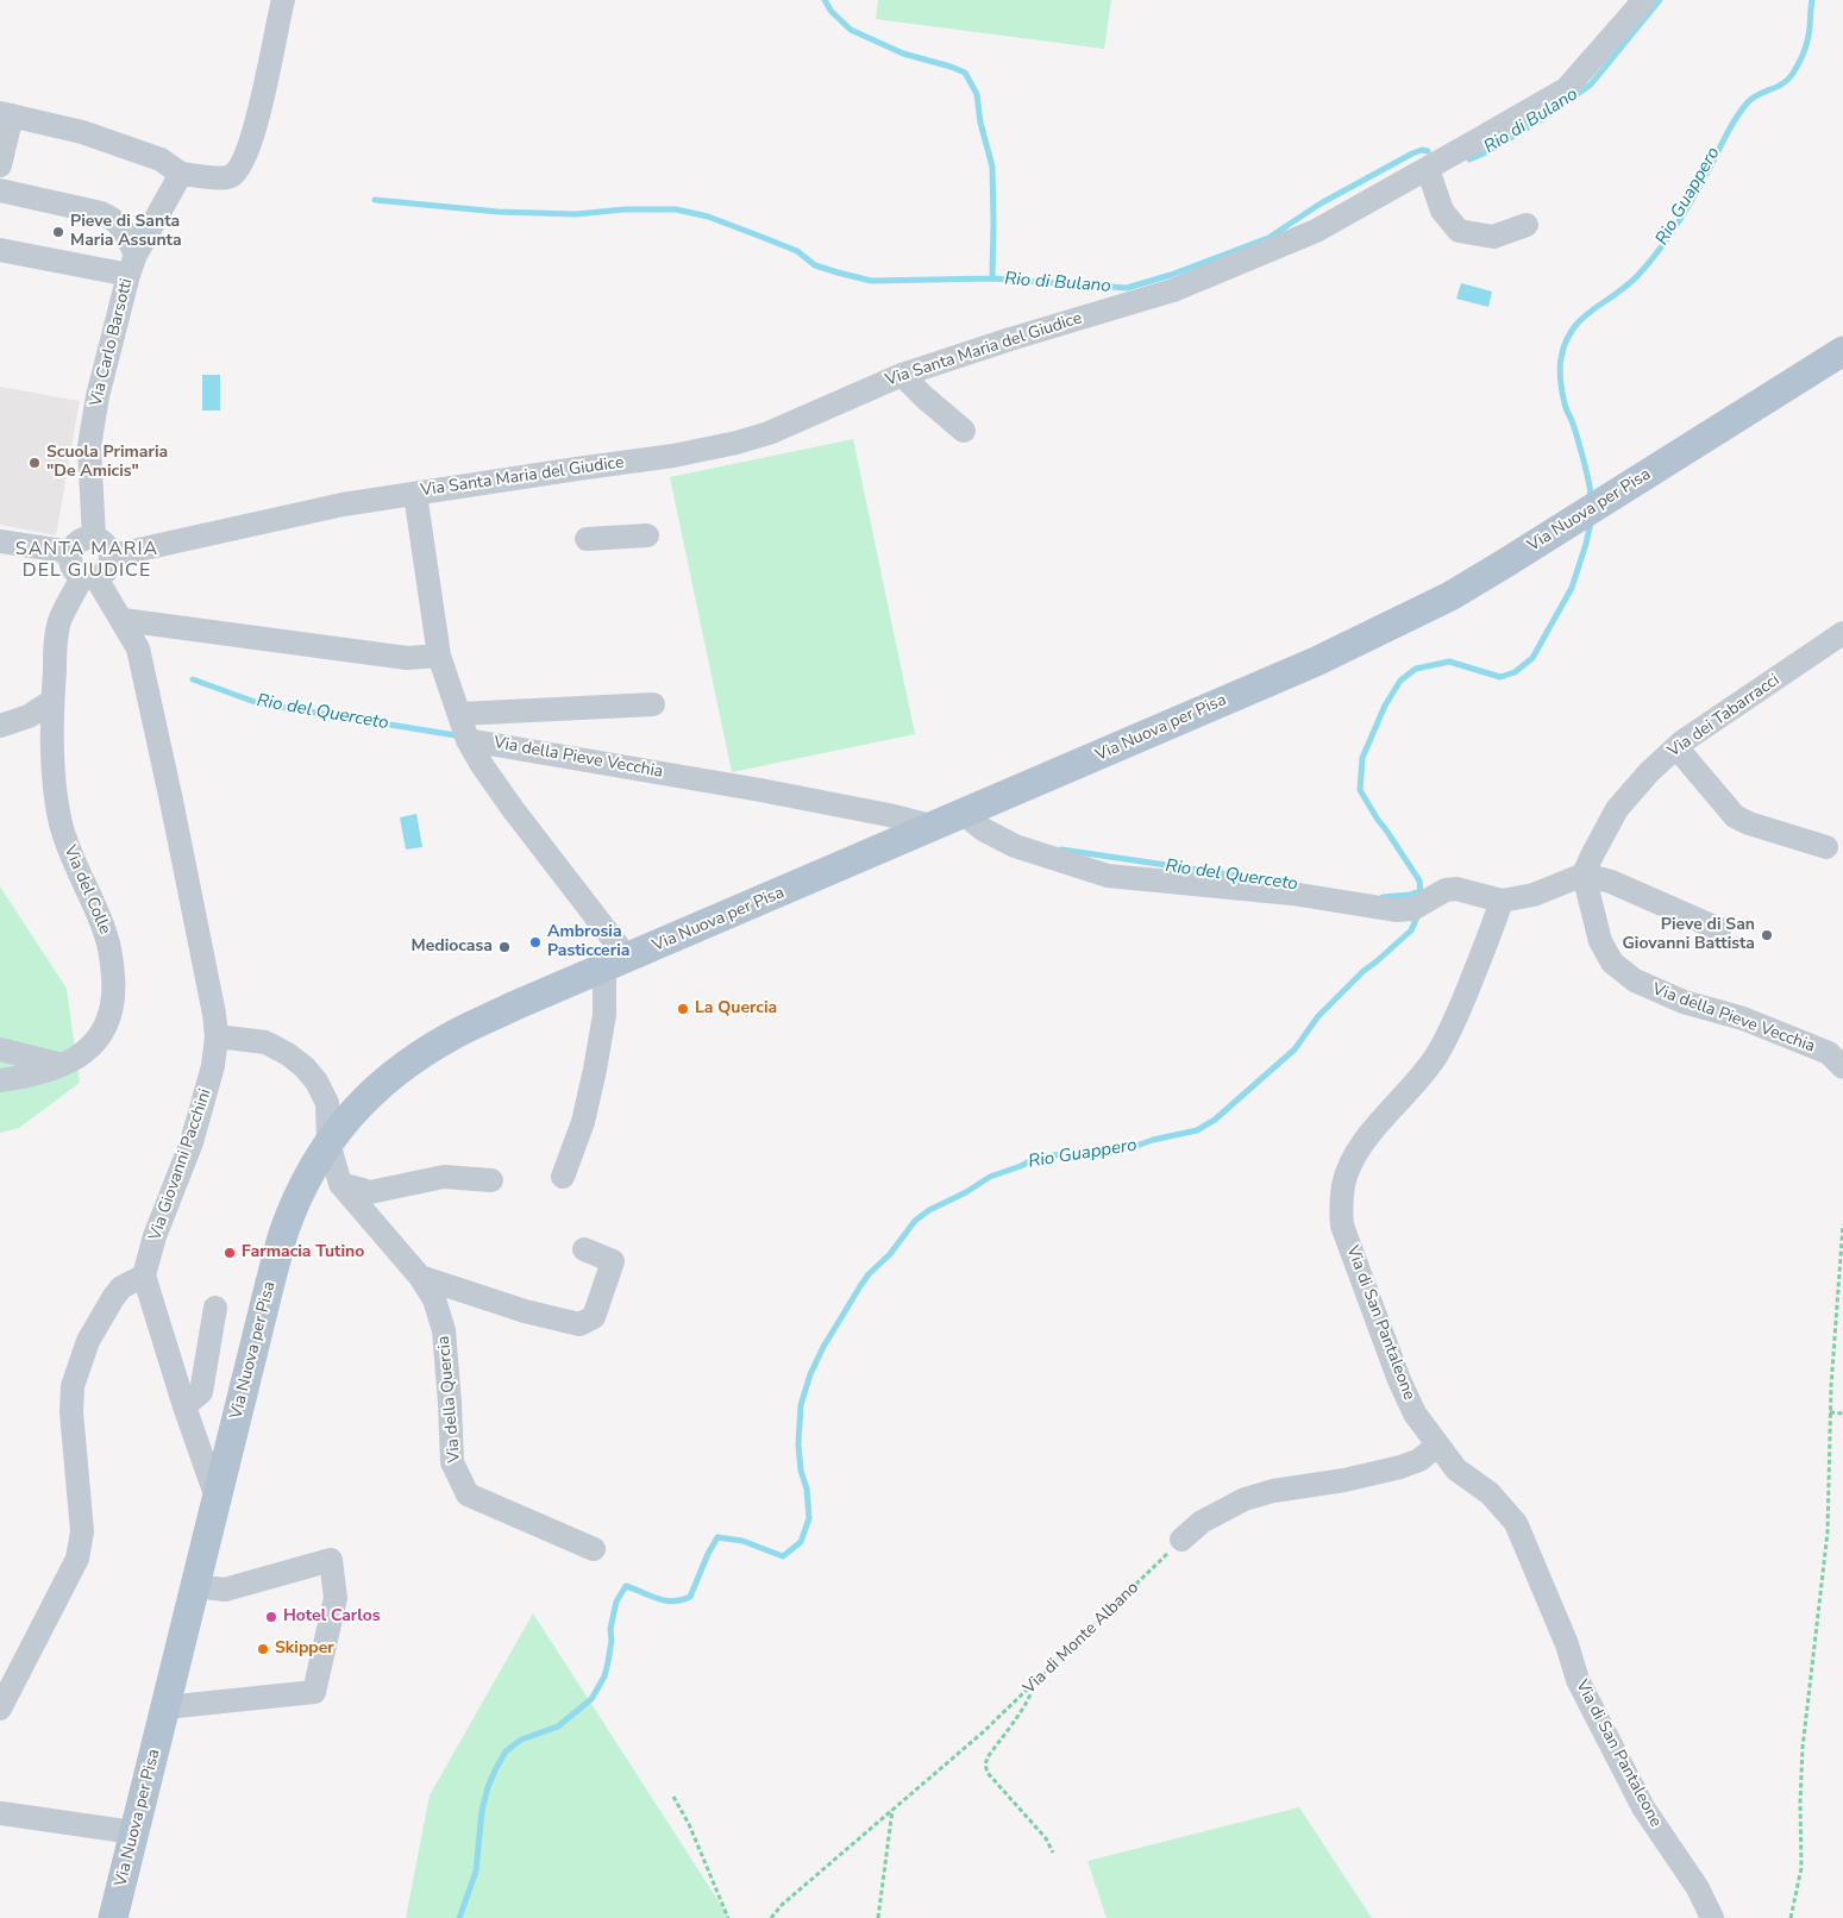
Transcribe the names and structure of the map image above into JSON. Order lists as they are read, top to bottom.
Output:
{
  "streets": {
    "main road": ["Via Nuova per Pisa"],
    "street": [
      "Via Carlo Barsotti",
      "Via Santa Maria del Giudice",
      "Via dei Tabarracci",
      "Via della Pieve Vecchia",
      "Via del Colle",
      "Via Giovanni Pacchini",
      "Via di San Pantaleone",
      "Via della Quercia"
    ],
    "path": ["Via di Monte Albano"]
  },
  "crossings": [
    ["Via Carlo Barsotti", "Via Santa Maria del Giudice"],
    ["Via Carlo Barsotti", "Via del Colle"],
    ["Via Carlo Barsotti", "Via Giovanni Pacchini"],
    ["Via Santa Maria del Giudice", "Via del Colle"],
    ["Via Santa Maria del Giudice", "Via Giovanni Pacchini"],
    ["Via Nuova per Pisa", "Via della Pieve Vecchia"],
    ["Via Nuova per Pisa", "Via della Quercia"],
    ["Via dei Tabarracci", "Via della Pieve Vecchia"],
    ["Via del Colle", "Via Giovanni Pacchini"],
    ["Via Giovanni Pacchini", "Via della Quercia"]
  ],
  "districts": ["SANTA MARIA DEL GIUDICE"],
  "water": ["Rio di Bulano", "Rio Guappero", "Rio del Querceto"],
  "places": [
    "Pieve di Santa Maria Assunta",
    "Scuola Primaria \"De Amicis\"",
    "Pieve di San Giovanni Battista",
    "Ambrosia Pasticceria",
    "Mediocasa",
    "La Quercia",
    "Farmacia Tutino",
    "Hotel Carlos",
    "Skipper"
  ]
}
